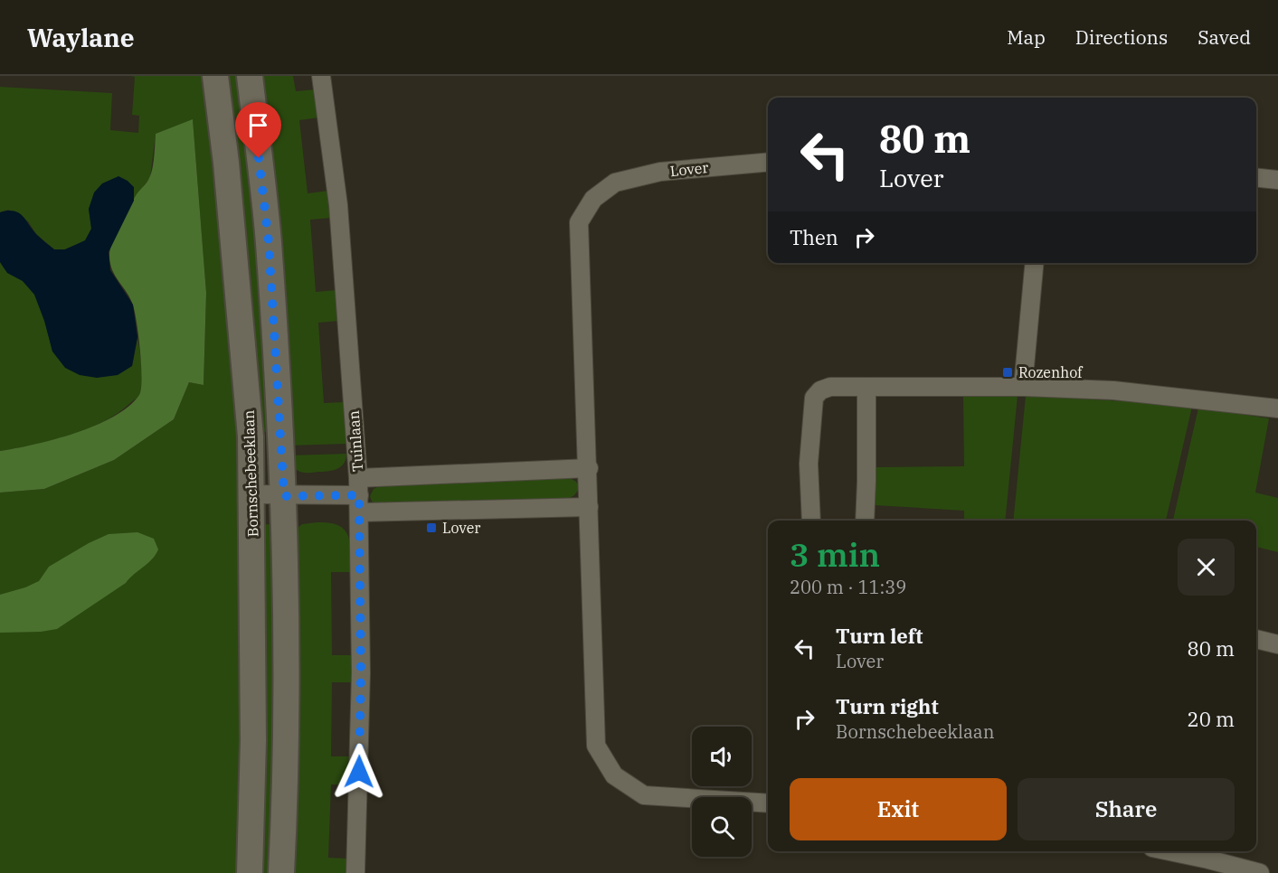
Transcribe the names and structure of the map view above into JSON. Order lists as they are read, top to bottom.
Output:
{
  "streets": {
    "street": ["Lover", "Tuinlaan", "Bornschebeeklaan"]
  },
  "places": {
    "transit": ["Rozenhof", "Lover"]
  },
  "page": {
    "header": "Waylane",
    "nav": ["Map", "Directions", "Saved"],
    "turn": ["80 m", "Lover"],
    "then": "Then",
    "heading": ["3 min", "200 m · 11:39"],
    "list": [
      {
        "name": "Turn left",
        "note": "Lover",
        "value": "80 m"
      },
      {
        "name": "Turn right",
        "note": "Bornschebeeklaan",
        "value": "20 m"
      }
    ],
    "buttons": ["Exit", "Share"]
  }
}
